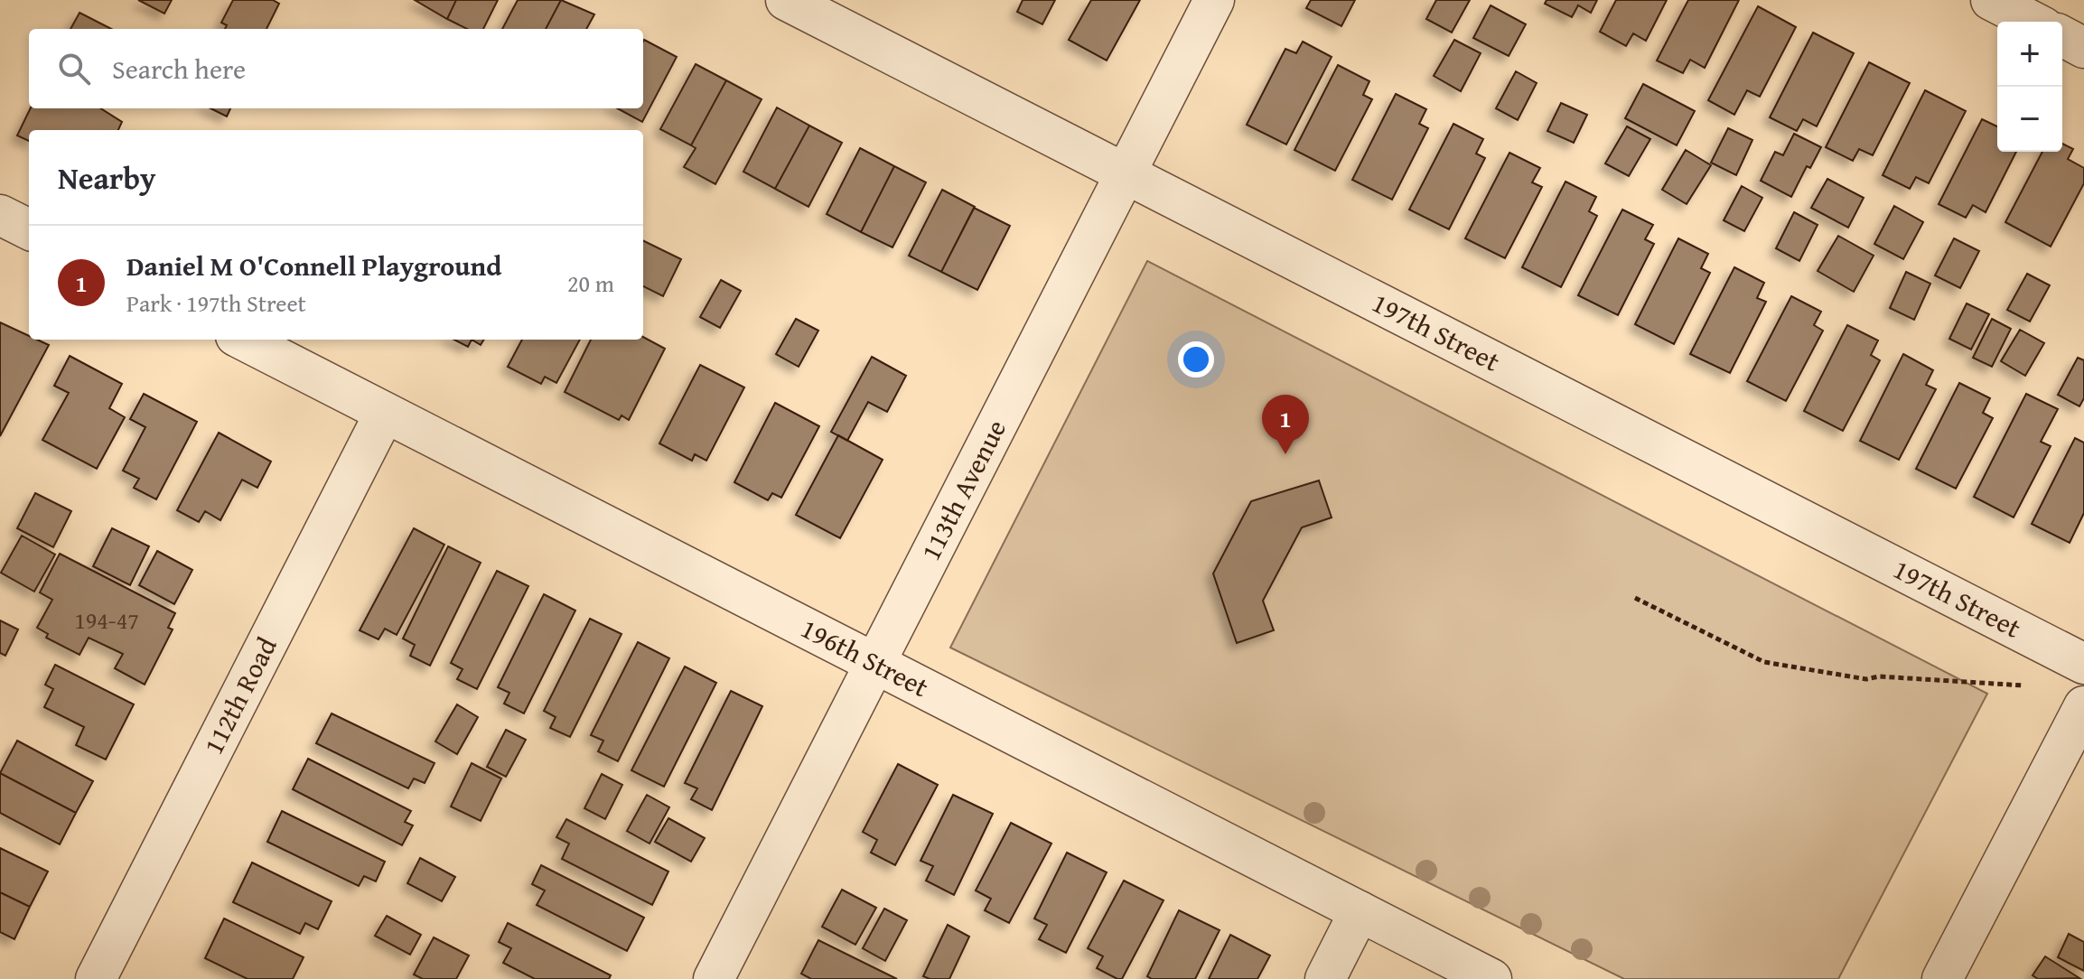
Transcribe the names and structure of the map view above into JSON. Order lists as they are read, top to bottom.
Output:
{
  "streets": {
    "street": [
      "197th Street",
      "113th Avenue",
      "196th Street",
      "112th Road"
    ]
  },
  "crossings": [
    ["197th Street", "113th Avenue"],
    ["113th Avenue", "196th Street"],
    ["196th Street", "112th Road"]
  ],
  "house_numbers": ["194-47"],
  "page": {
    "map_buttons": ["+", "−"],
    "search": "Search here",
    "heading": "Nearby",
    "list": [
      {
        "mark": "1",
        "name": "Daniel M O'Connell Playground",
        "note": "Park · 197th Street",
        "value": "20 m"
      }
    ],
    "pins": "1"
  }
}
